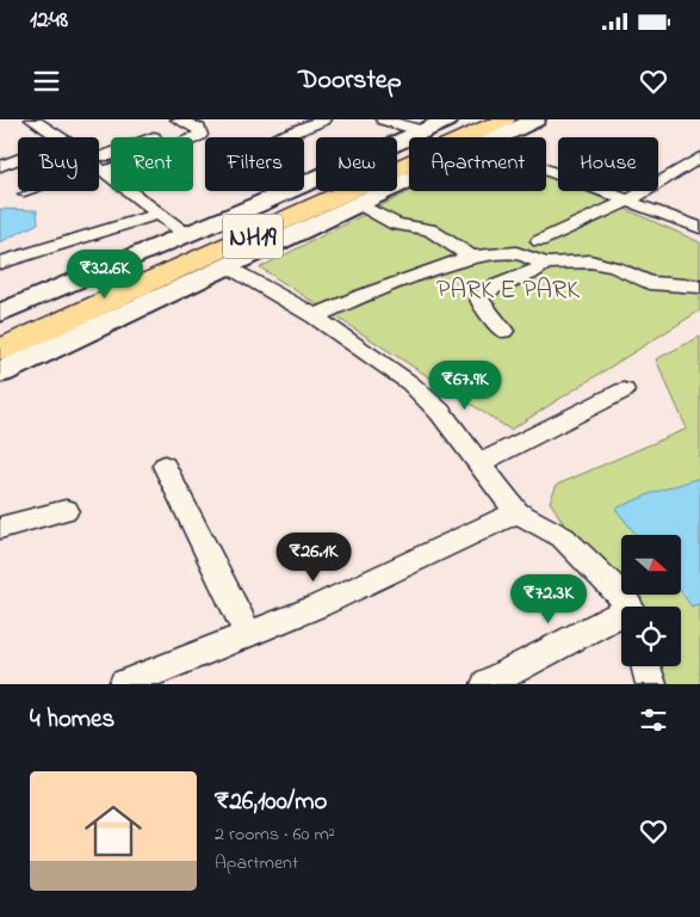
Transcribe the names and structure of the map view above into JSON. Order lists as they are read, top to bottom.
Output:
{
  "streets": {
    "highway": ["NH19"]
  },
  "parks": ["PARK E PARK"],
  "north": "right",
  "page": {
    "status": "12:48",
    "header": "Doorstep",
    "chip": [
      "Buy",
      "Rent",
      "Filters",
      "New",
      "Apartment",
      "House"
    ],
    "price": [
      "₹32.6K",
      "₹67.9K",
      "₹26.1K",
      "₹72.3K"
    ],
    "heading": "4 homes",
    "list": [
      {
        "name": "₹26,100/mo",
        "note": "2 rooms · 60 m² · Apartment"
      }
    ]
  }
}
